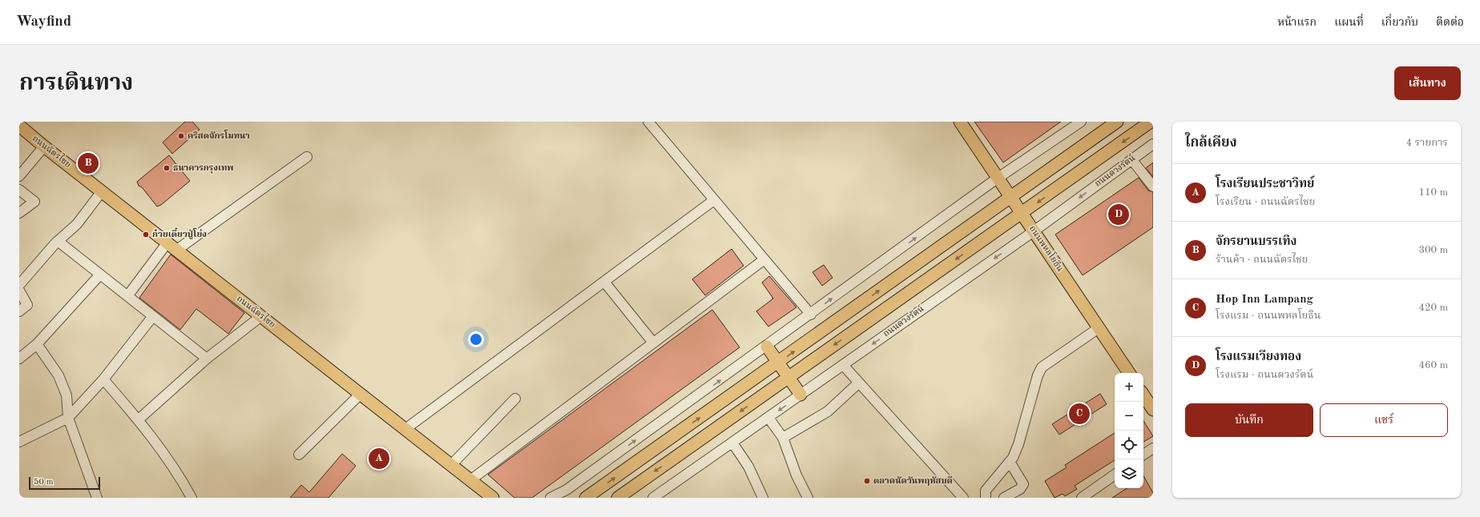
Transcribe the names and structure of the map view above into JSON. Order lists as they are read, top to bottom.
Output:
{
  "streets": {
    "main road": ["ถนนฉัตรไชย", "ถนนพหลโยธิน"],
    "street": ["ถนนดวงรัตน์"]
  },
  "crossings": [
    ["ถนนดวงรัตน์", "ถนนพหลโยธิน"]
  ],
  "places": [
    "คริสตจักรโมทนา",
    "ธนาคารกรุงเทพ",
    "ก๋วยเตี๋ยวปู่โย่ง",
    "ตลาดนัดวันพฤหัสบดี"
  ],
  "scale_bar": "50 m",
  "page": {
    "header": "Wayfind",
    "nav": [
      "หน้าแรก",
      "แผนที่",
      "เกี่ยวกับ",
      "ติดต่อ"
    ],
    "title": "การเดินทาง",
    "buttons": [
      "เส้นทาง",
      ["บันทึก", "แชร์"]
    ],
    "heading": ["ใกล้เคียง", "4 รายการ"],
    "pins": [
      "B",
      "D",
      "C",
      "A"
    ],
    "list": [
      {
        "mark": "A",
        "name": "โรงเรียนประชาวิทย์",
        "note": "โรงเรียน · ถนนฉัตรไชย",
        "value": "110 m"
      },
      {
        "mark": "B",
        "name": "จักรยานบรรเทิง",
        "note": "ร้านค้า · ถนนฉัตรไชย",
        "value": "300 m"
      },
      {
        "mark": "C",
        "name": "Hop Inn Lampang",
        "note": "โรงแรม · ถนนพหลโยธิน",
        "value": "420 m"
      },
      {
        "mark": "D",
        "name": "โรงแรมเวียงทอง",
        "note": "โรงแรม · ถนนดวงรัตน์",
        "value": "460 m"
      }
    ],
    "map_buttons": ["+", "−"],
    "scale": "50 m"
  }
}
